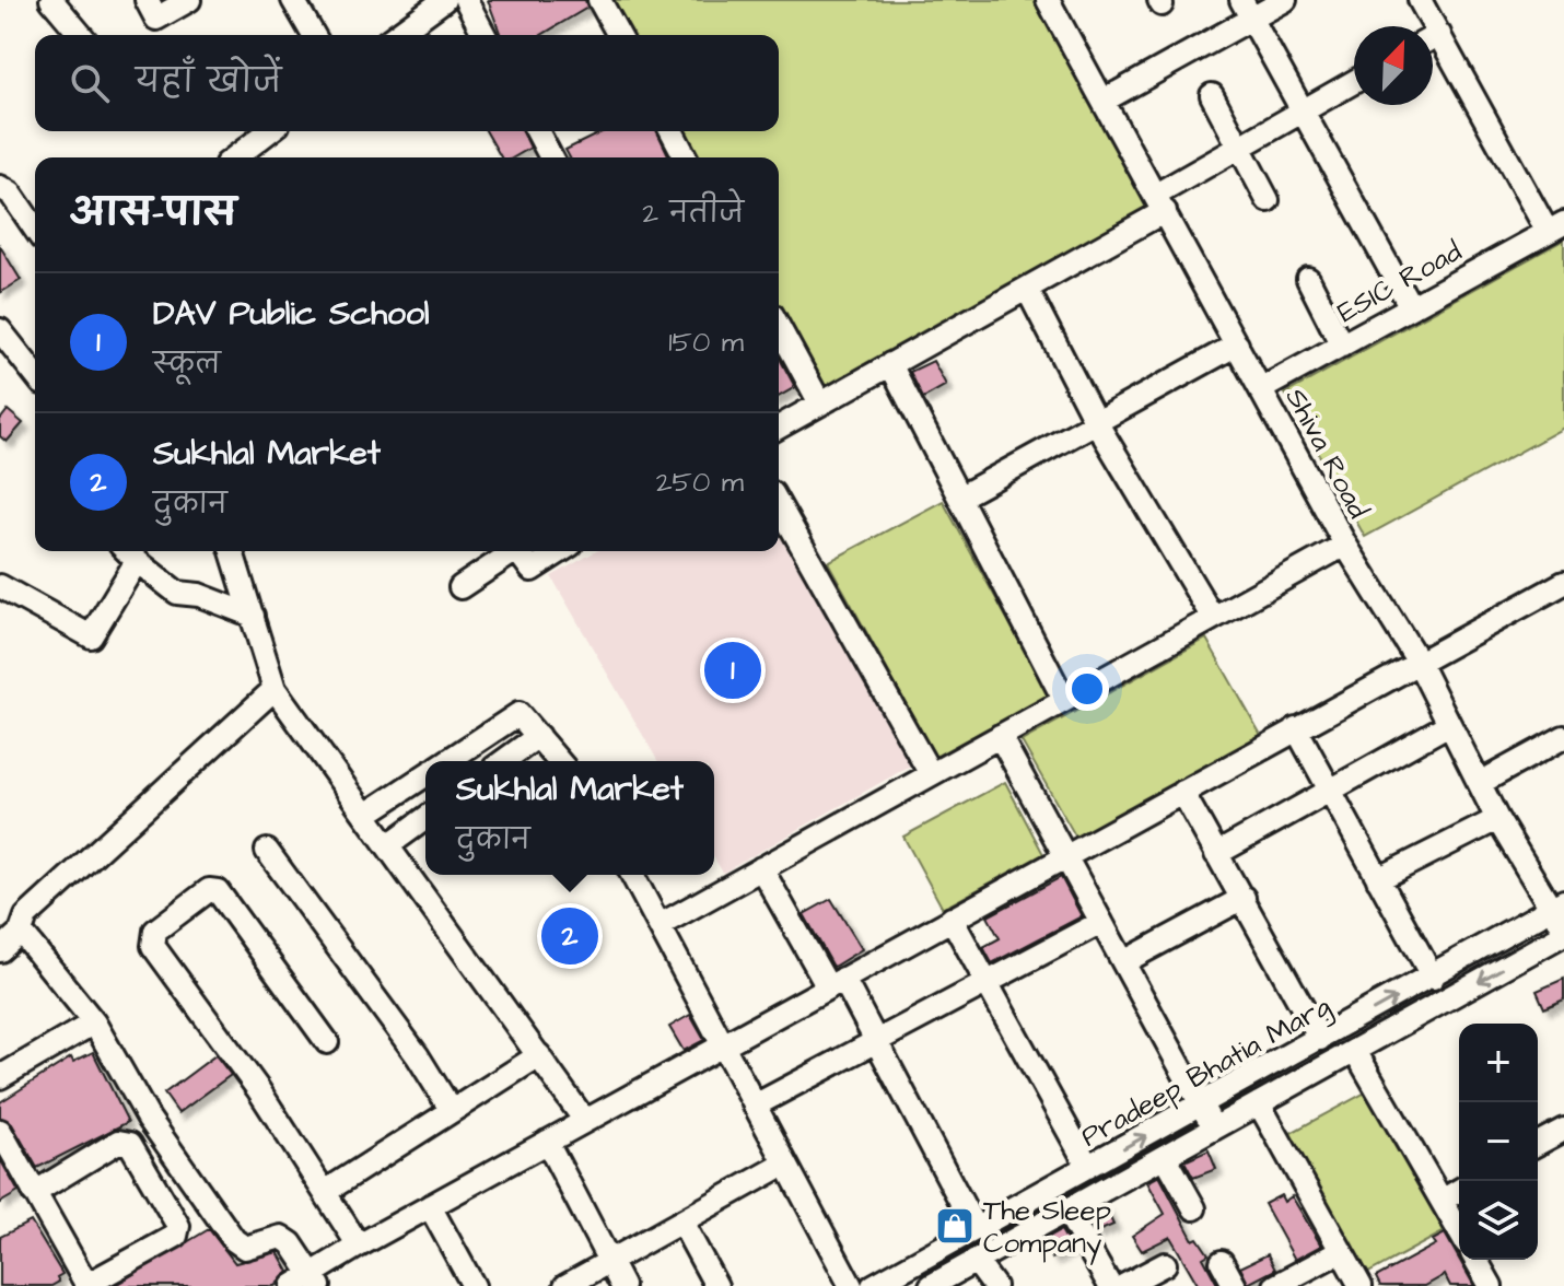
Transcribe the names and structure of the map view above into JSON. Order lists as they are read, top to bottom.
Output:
{
  "streets": {
    "street": ["ESIC Road", "Shiva Road", "Pradeep Bhatia Marg"]
  },
  "crossings": [
    ["ESIC Road", "Shiva Road"],
    ["Shiva Road", "Pradeep Bhatia Marg"]
  ],
  "places": {
    "shop": ["The Sleep Company"]
  },
  "north": "top right",
  "page": {
    "search": "यहाँ खोजें",
    "heading": ["आस-पास", "2 नतीजे"],
    "list": [
      {
        "mark": "1",
        "name": "DAV Public School",
        "note": "स्कूल",
        "value": "150 m"
      },
      {
        "mark": "2",
        "name": "Sukhlal Market",
        "note": "दुकान",
        "value": "250 m"
      }
    ],
    "pins": ["1", "2"],
    "popup": ["Sukhlal Market", "दुकान"],
    "map_buttons": ["+", "−"]
  }
}
